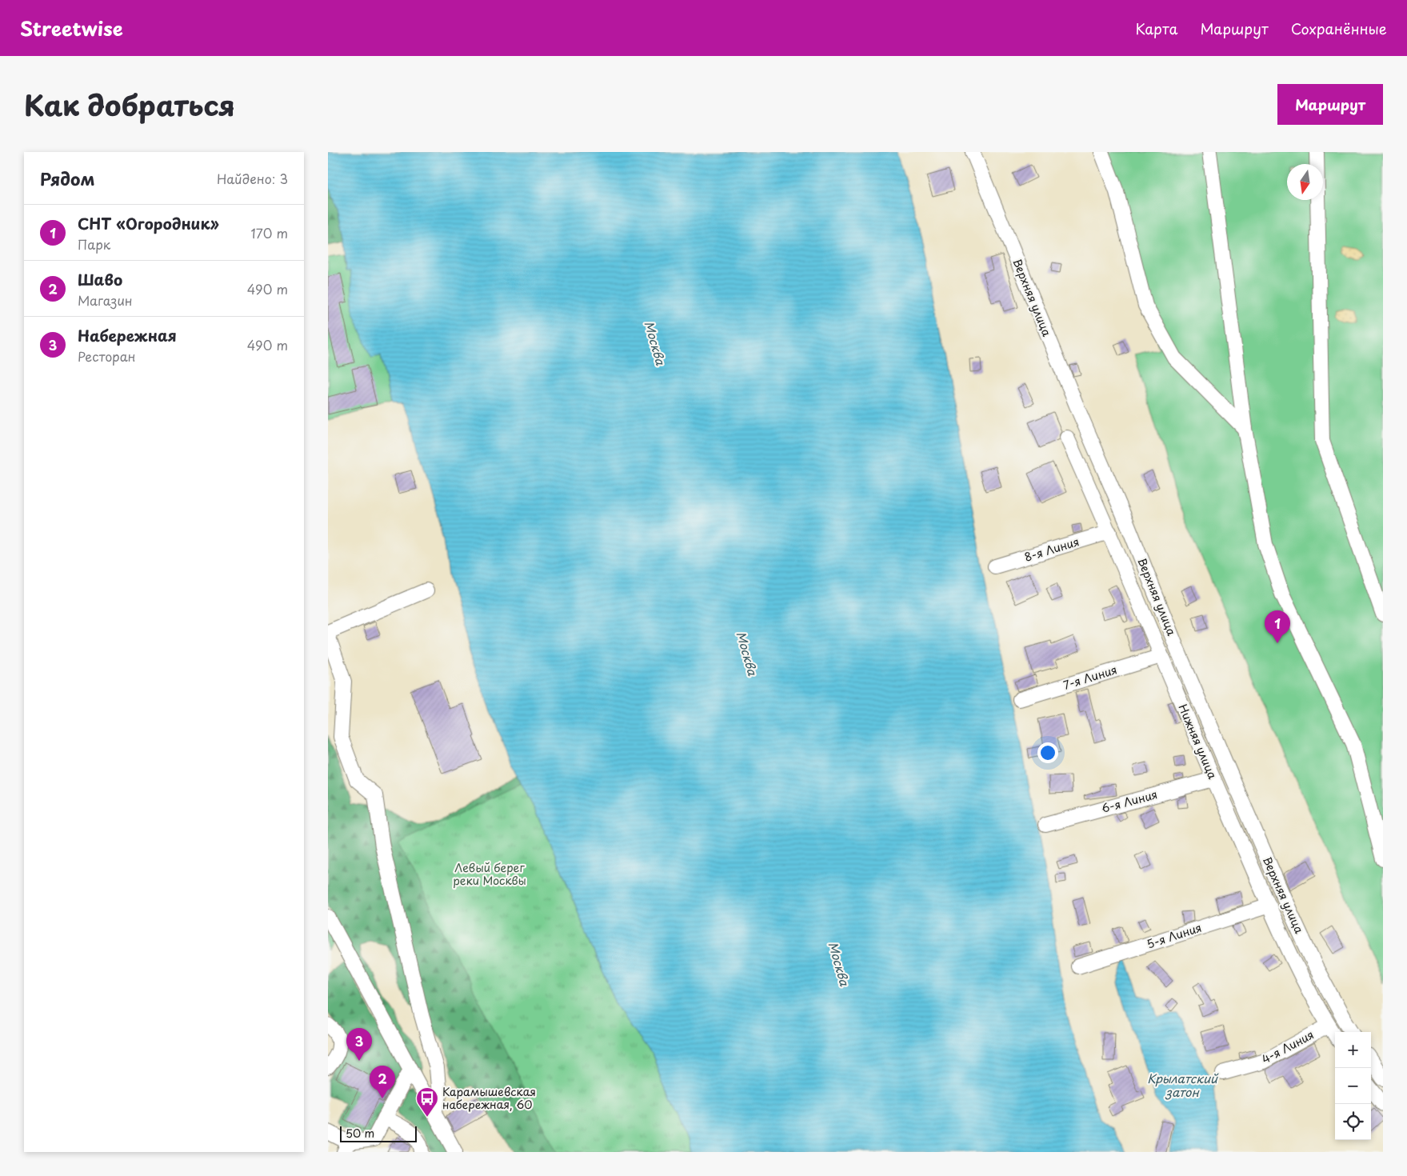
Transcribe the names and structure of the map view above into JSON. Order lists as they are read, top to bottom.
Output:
{
  "streets": {
    "street": [
      "Верхняя улица",
      "8-я Линия",
      "7-я Линия",
      "Нижняя улица",
      "6-я Линия",
      "5-я Линия",
      "4-я Линия"
    ]
  },
  "crossings": [
    ["8-я Линия", "Нижняя улица"],
    ["7-я Линия", "Нижняя улица"],
    ["Нижняя улица", "6-я Линия"],
    ["Нижняя улица", "5-я Линия"],
    ["Нижняя улица", "4-я Линия"]
  ],
  "water": ["Москва", "Крылатский затон"],
  "parks": ["Левый берег реки Москвы"],
  "places": {
    "bus stop": ["Карамышевская набережная, 60"]
  },
  "scale_bar": "50 m",
  "north": "bottom",
  "page": {
    "header": "Streetwise",
    "nav": ["Карта", "Маршрут", "Сохранённые"],
    "title": "Как добраться",
    "buttons": "Маршрут",
    "heading": ["Рядом", "Найдено: 3"],
    "list": [
      {
        "mark": "1",
        "name": "СНТ «Огородник»",
        "note": "Парк",
        "value": "170 m"
      },
      {
        "mark": "2",
        "name": "Шаво",
        "note": "Магазин",
        "value": "490 m"
      },
      {
        "mark": "3",
        "name": "Набережная",
        "note": "Ресторан",
        "value": "490 m"
      }
    ],
    "pins": ["1", "3", "2"],
    "map_buttons": ["+", "−"],
    "scale": "50 m"
  }
}
